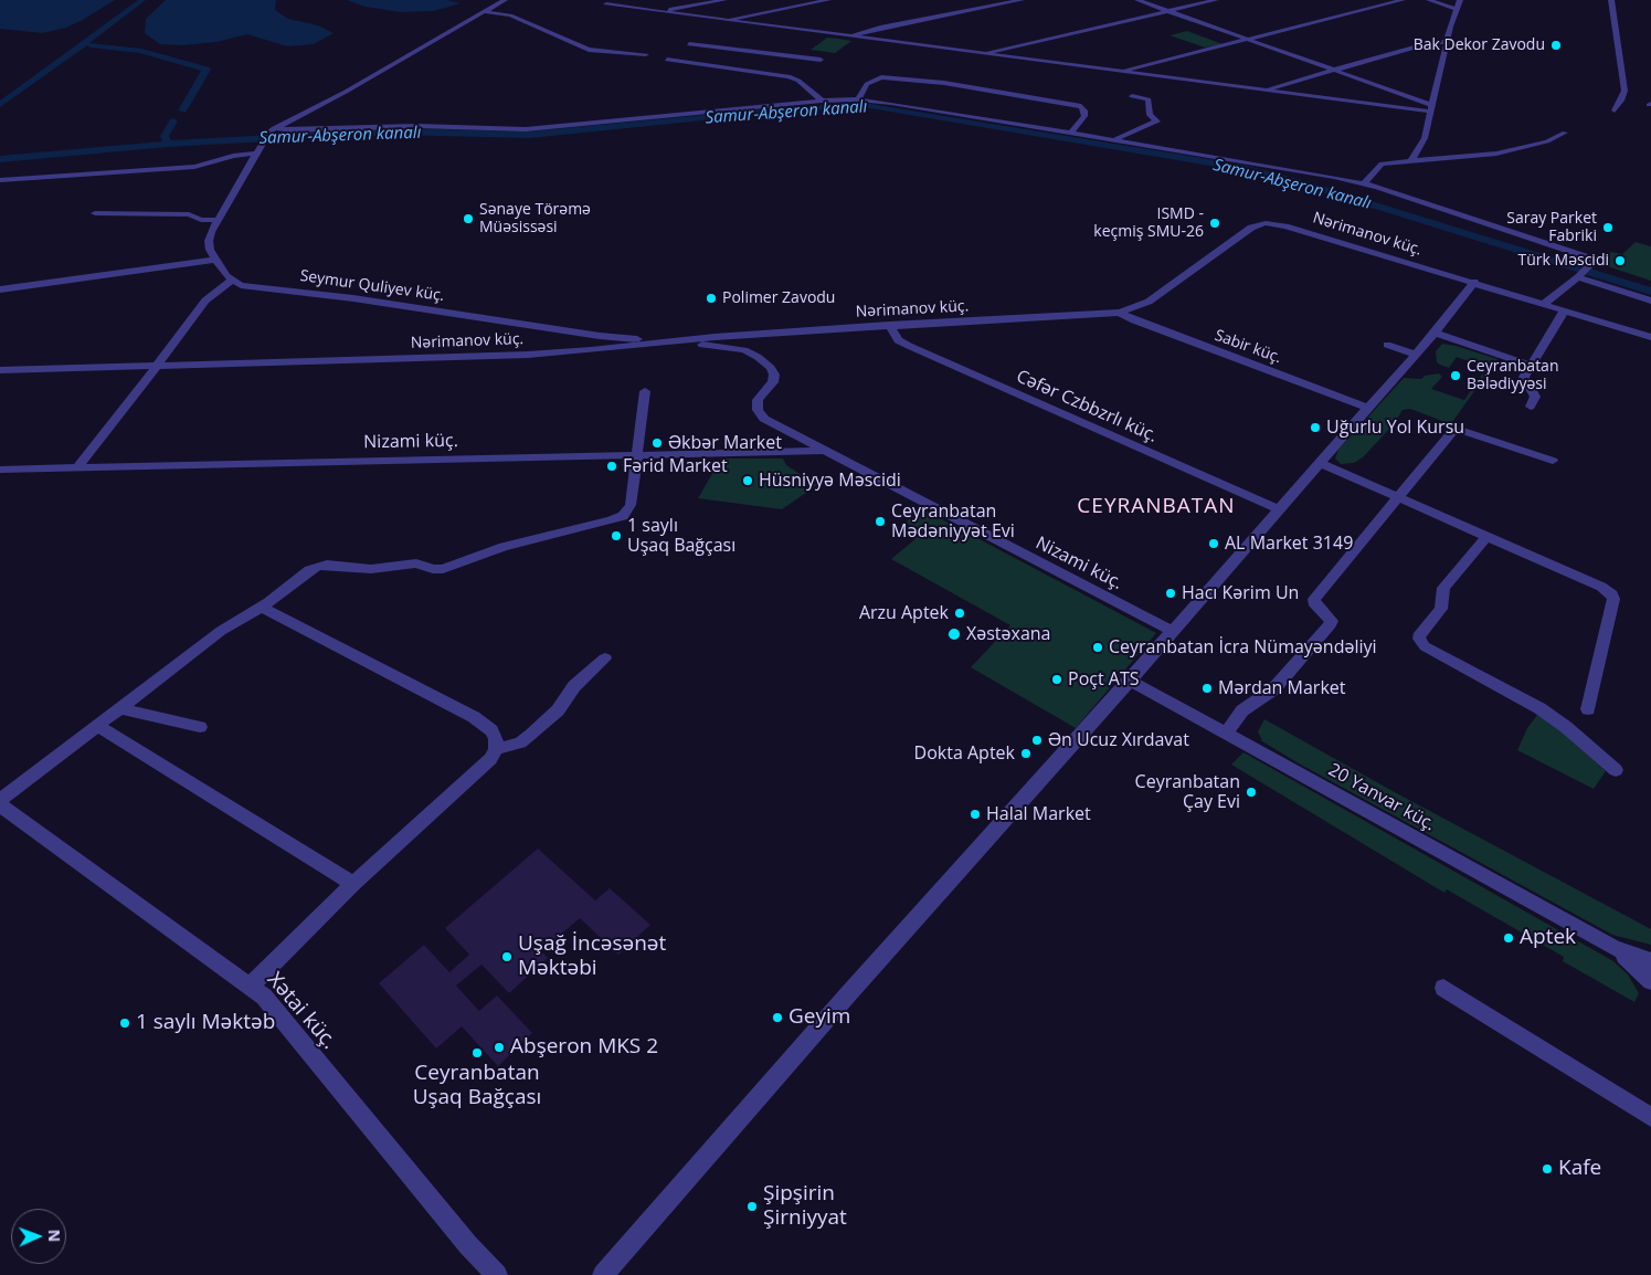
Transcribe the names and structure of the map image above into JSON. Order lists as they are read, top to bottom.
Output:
{
  "streets": {
    "street": [
      "Nərimanov küç.",
      "Seymur Quliyev küç.",
      "Sabir küç.",
      "Cəfər Czbbzrlı küç.",
      "Nizami küç.",
      "20 Yanvar küç.",
      "Xətai küç."
    ]
  },
  "crossings": [
    ["Nərimanov küç.", "Seymur Quliyev küç."],
    ["Nərimanov küç.", "Sabir küç."],
    ["Nərimanov küç.", "Cəfər Czbbzrlı küç."],
    ["Nərimanov küç.", "Nizami küç."],
    ["Seymur Quliyev küç.", "Nizami küç."]
  ],
  "districts": ["CEYRANBATAN"],
  "water": ["Samur-Abşeron kanalı"],
  "places": [
    "Bak Dekor Zavodu",
    "Sənaye Törəmə Müəsissəsi",
    "ISMD - keçmiş SMU-26",
    "Saray Parket Fabriki",
    "Türk Məscidi",
    "Polimer Zavodu",
    "Ceyranbatan Bələdiyyəsi",
    "Uğurlu Yol Kursu",
    "Əkbər Market",
    "Fərid Market",
    "Hüsniyyə Məscidi",
    "Ceyranbatan Mədəniyyət Evi",
    "1 saylı Uşaq Bağçası",
    "AL Market 3149",
    "Hacı Kərim Un",
    "Arzu Aptek",
    "Xəstəxana",
    "Ceyranbatan İcra Nümayəndəliyi",
    "Poçt ATS",
    "Mərdan Market",
    "Ən Ucuz Xırdavat",
    "Dokta Aptek",
    "Ceyranbatan Çay Evi",
    "Halal Market",
    "Aptek",
    "Uşağ İncəsənət Məktəbi",
    "Geyim",
    "1 saylı Məktəb",
    "Abşeron MKS 2",
    "Ceyranbatan Uşaq Bağçası",
    "Kafe",
    "Şipşirin Şirniyyat"
  ],
  "north": "right"
}
